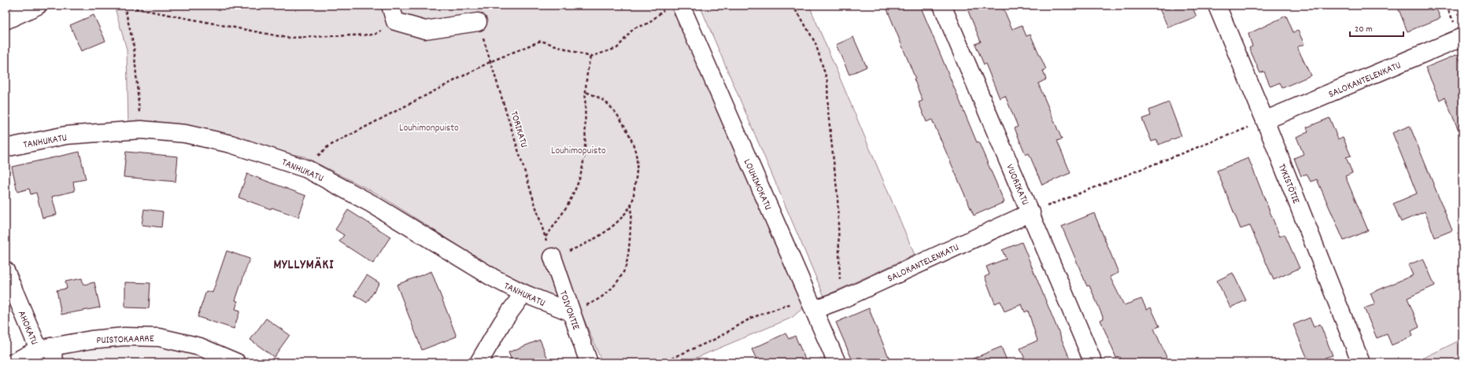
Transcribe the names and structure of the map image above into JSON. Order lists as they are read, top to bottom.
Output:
{
  "streets": {
    "street": [
      "SALOKANTELENKATU",
      "TANHUKATU",
      "TYKISTÖTIE",
      "LOUHIMOKATU",
      "VUORIKATU",
      "TOIVONTIE",
      "AHOKATU",
      "PUISTOKAARRE"
    ],
    "path": ["TORIKATU"]
  },
  "crossings": [
    ["SALOKANTELENKATU", "TYKISTÖTIE"],
    ["SALOKANTELENKATU", "LOUHIMOKATU"],
    ["SALOKANTELENKATU", "VUORIKATU"],
    ["TORIKATU", "TOIVONTIE"],
    ["TANHUKATU", "TOIVONTIE"],
    ["AHOKATU", "PUISTOKAARRE"]
  ],
  "districts": ["MYLLYMÄKI"],
  "parks": ["Louhimonpuisto", "Louhimopuisto"],
  "scale_bar": "20 m"
}
